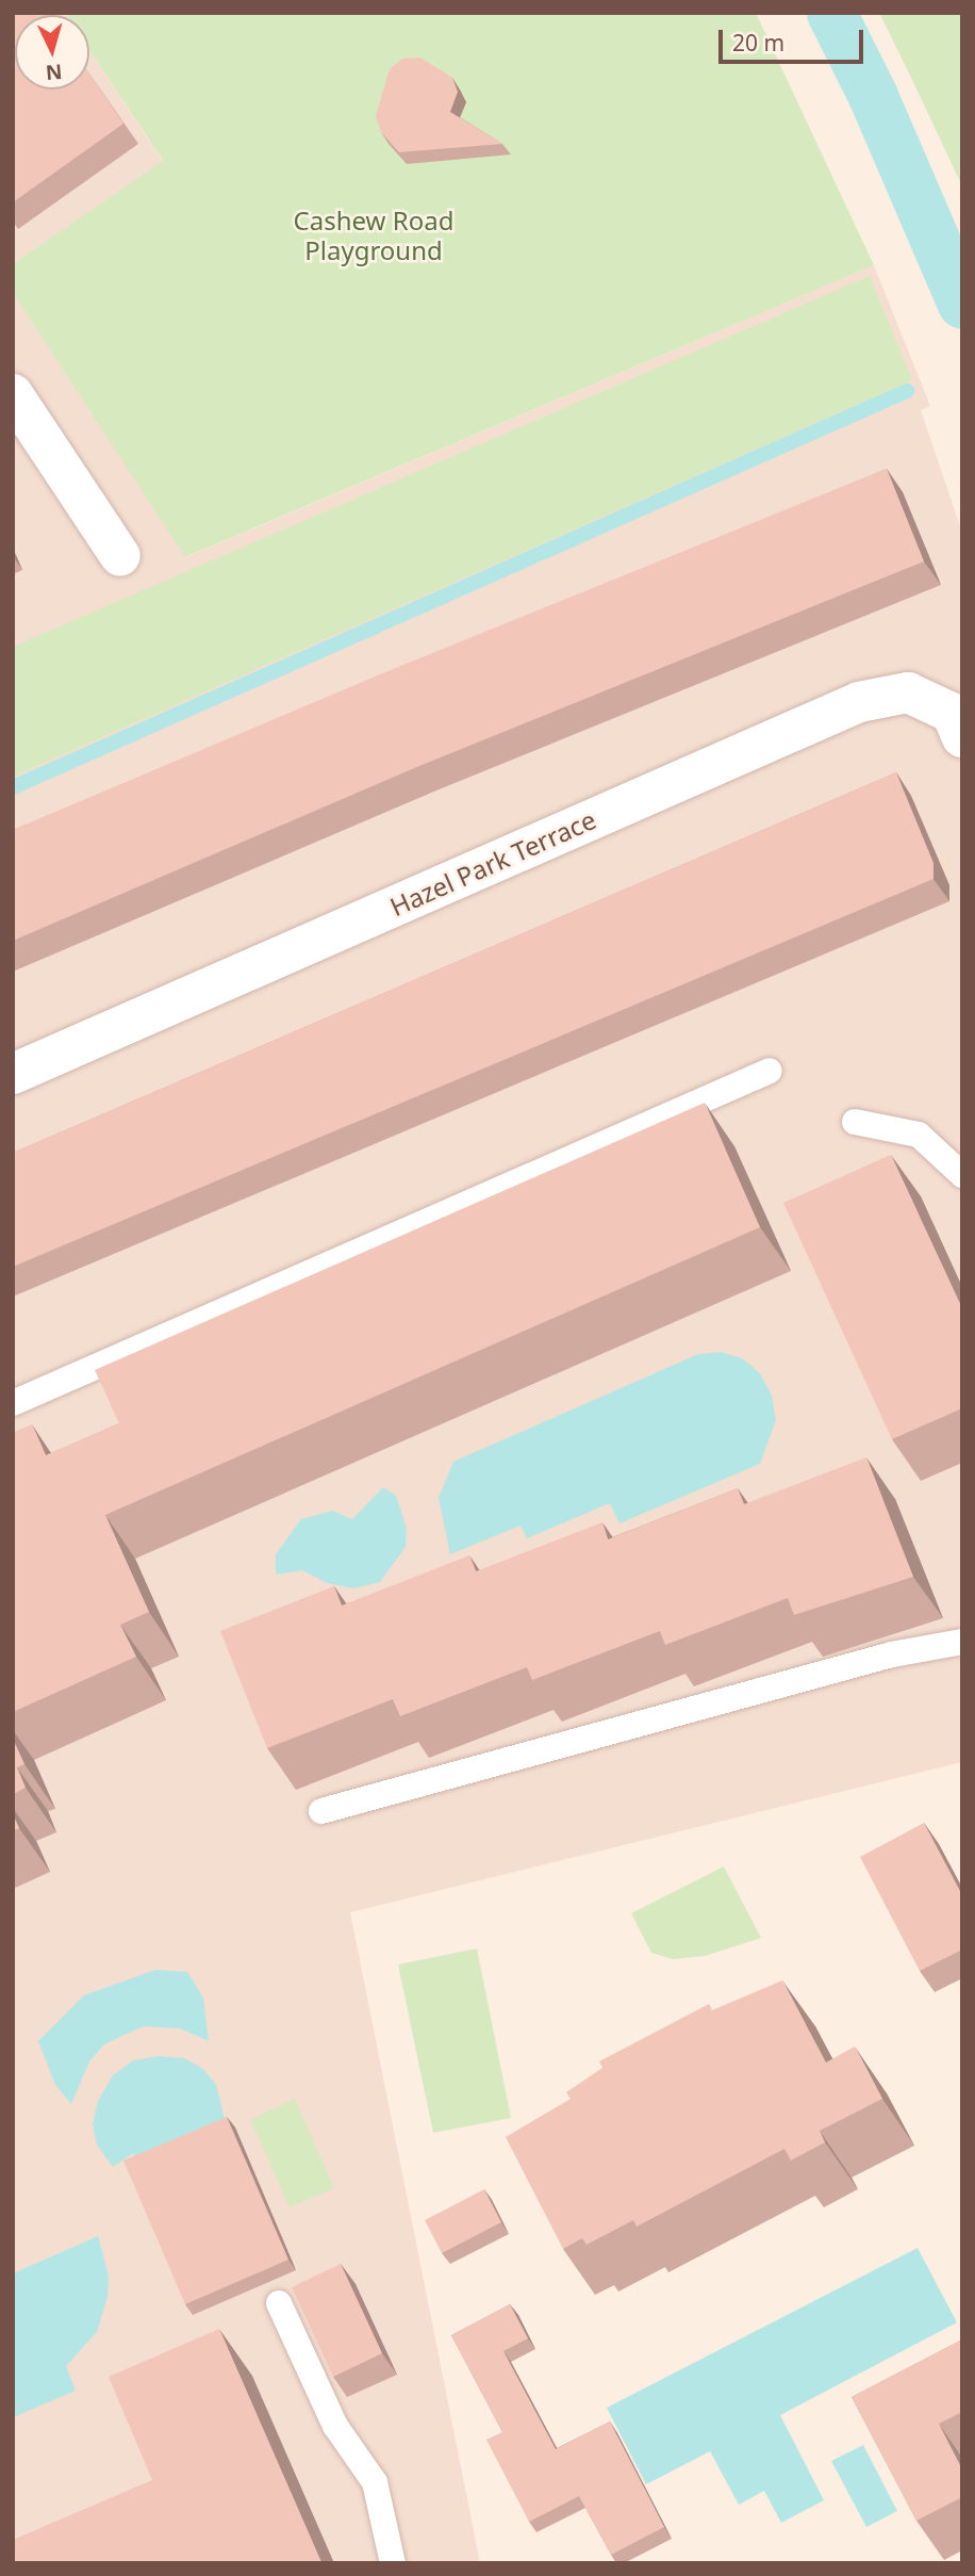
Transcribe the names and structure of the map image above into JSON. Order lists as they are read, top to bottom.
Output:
{
  "streets": {
    "street": ["Hazel Park Terrace"]
  },
  "parks": ["Cashew Road Playground"],
  "scale_bar": "20 m",
  "north": "bottom"
}
